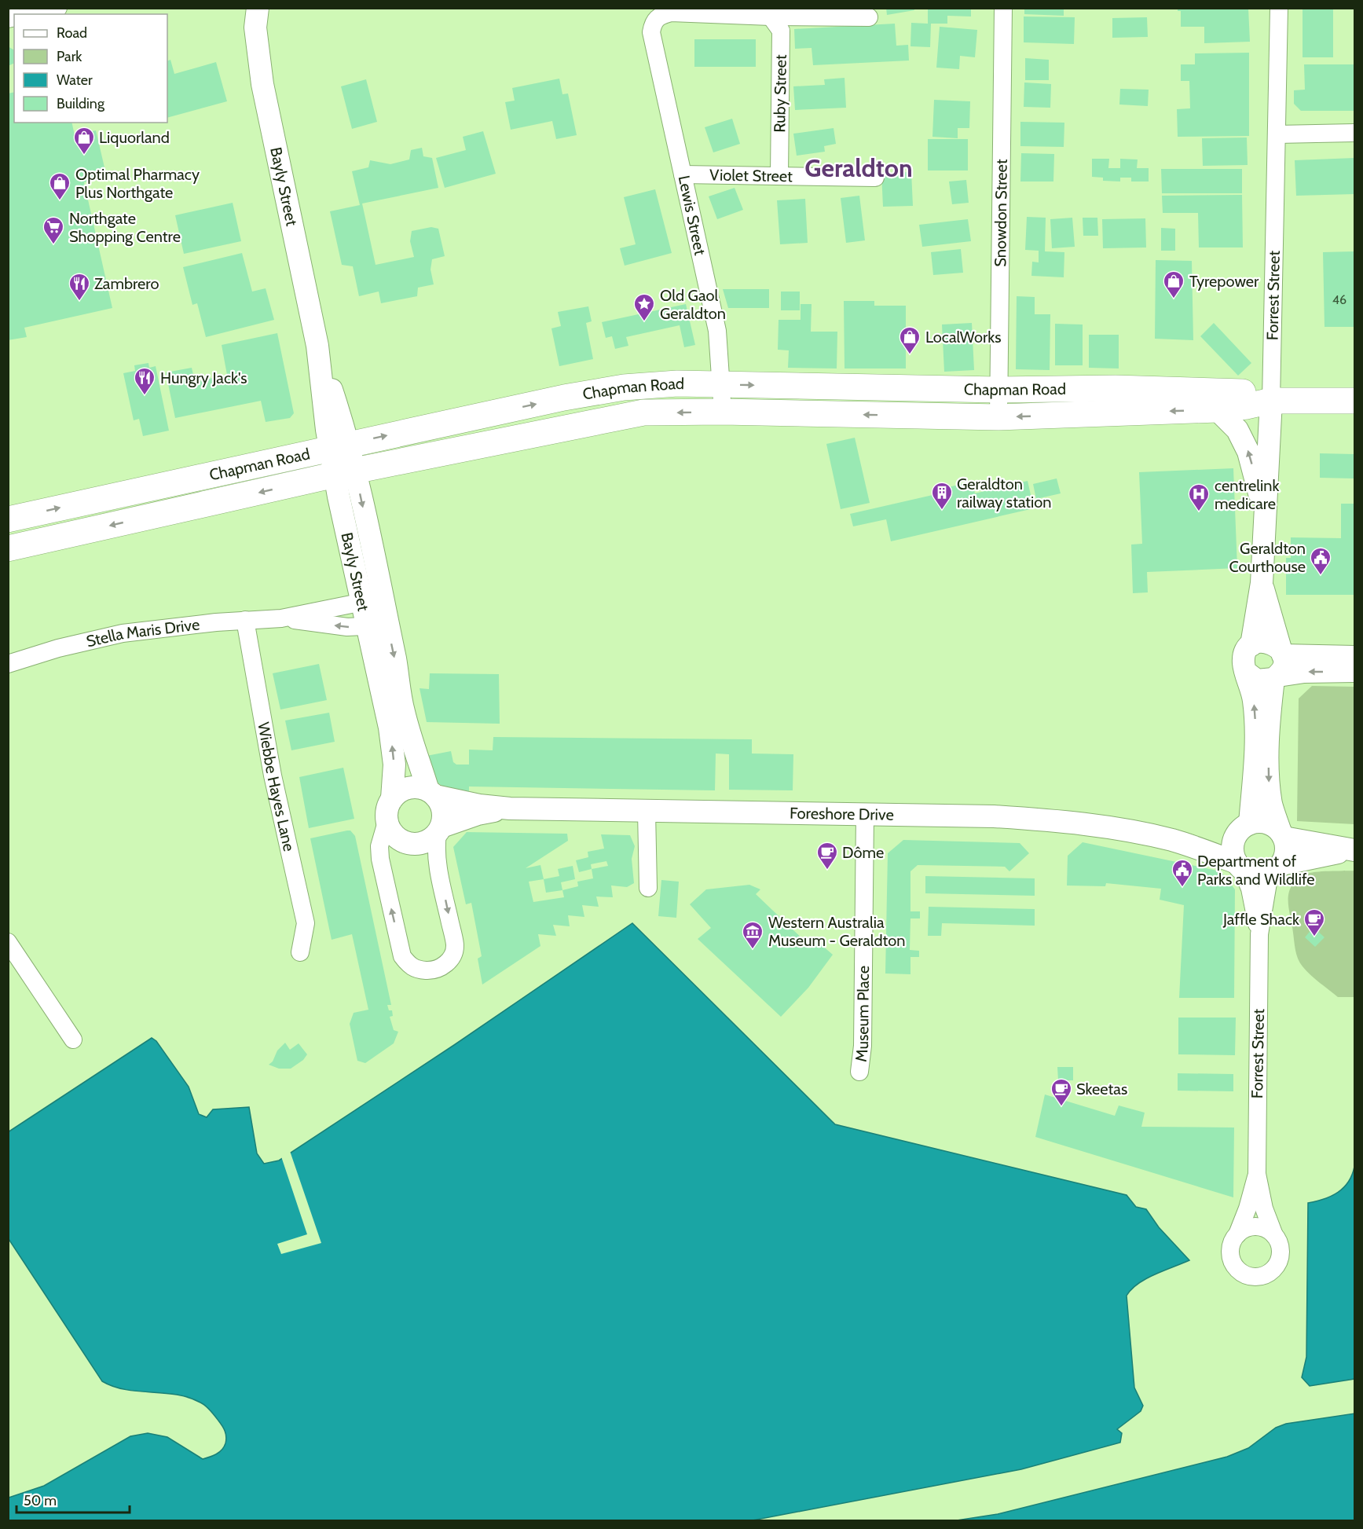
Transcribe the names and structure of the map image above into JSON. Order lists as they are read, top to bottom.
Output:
{
  "streets": {
    "main road": ["Chapman Road"],
    "street": [
      "Ruby Street",
      "Violet Street",
      "Bayly Street",
      "Snowdon Street",
      "Lewis Street",
      "Forrest Street",
      "Stella Maris Drive",
      "Wiebbe Hayes Lane",
      "Foreshore Drive",
      "Museum Place"
    ]
  },
  "crossings": [
    ["Ruby Street", "Violet Street"],
    ["Ruby Street", "Lewis Street"],
    ["Violet Street", "Lewis Street"],
    ["Bayly Street", "Chapman Road"],
    ["Bayly Street", "Stella Maris Drive"],
    ["Bayly Street", "Foreshore Drive"],
    ["Snowdon Street", "Chapman Road"],
    ["Lewis Street", "Chapman Road"],
    ["Forrest Street", "Chapman Road"],
    ["Forrest Street", "Foreshore Drive"],
    ["Stella Maris Drive", "Wiebbe Hayes Lane"],
    ["Foreshore Drive", "Museum Place"]
  ],
  "districts": ["Geraldton"],
  "places": {
    "shop": [
      "Liquorland",
      "Optimal Pharmacy Plus Northgate",
      "Tyrepower",
      "LocalWorks"
    ],
    "supermarket": ["Northgate Shopping Centre"],
    "restaurant": ["Zambrero", "Hungry Jack's"],
    "place": ["Old Gaol Geraldton"],
    "building": ["Geraldton railway station"],
    "hospital": ["centrelink medicare"],
    "public building": ["Geraldton Courthouse", "Department of Parks and Wildlife"],
    "cafe": ["Dôme", "Jaffle Shack", "Skeetas"],
    "museum": ["Western Australia Museum - Geraldton"]
  },
  "house_numbers": ["46"],
  "legend": [
    "Road",
    "Park",
    "Water",
    "Building"
  ],
  "scale_bar": "50 m"
}
